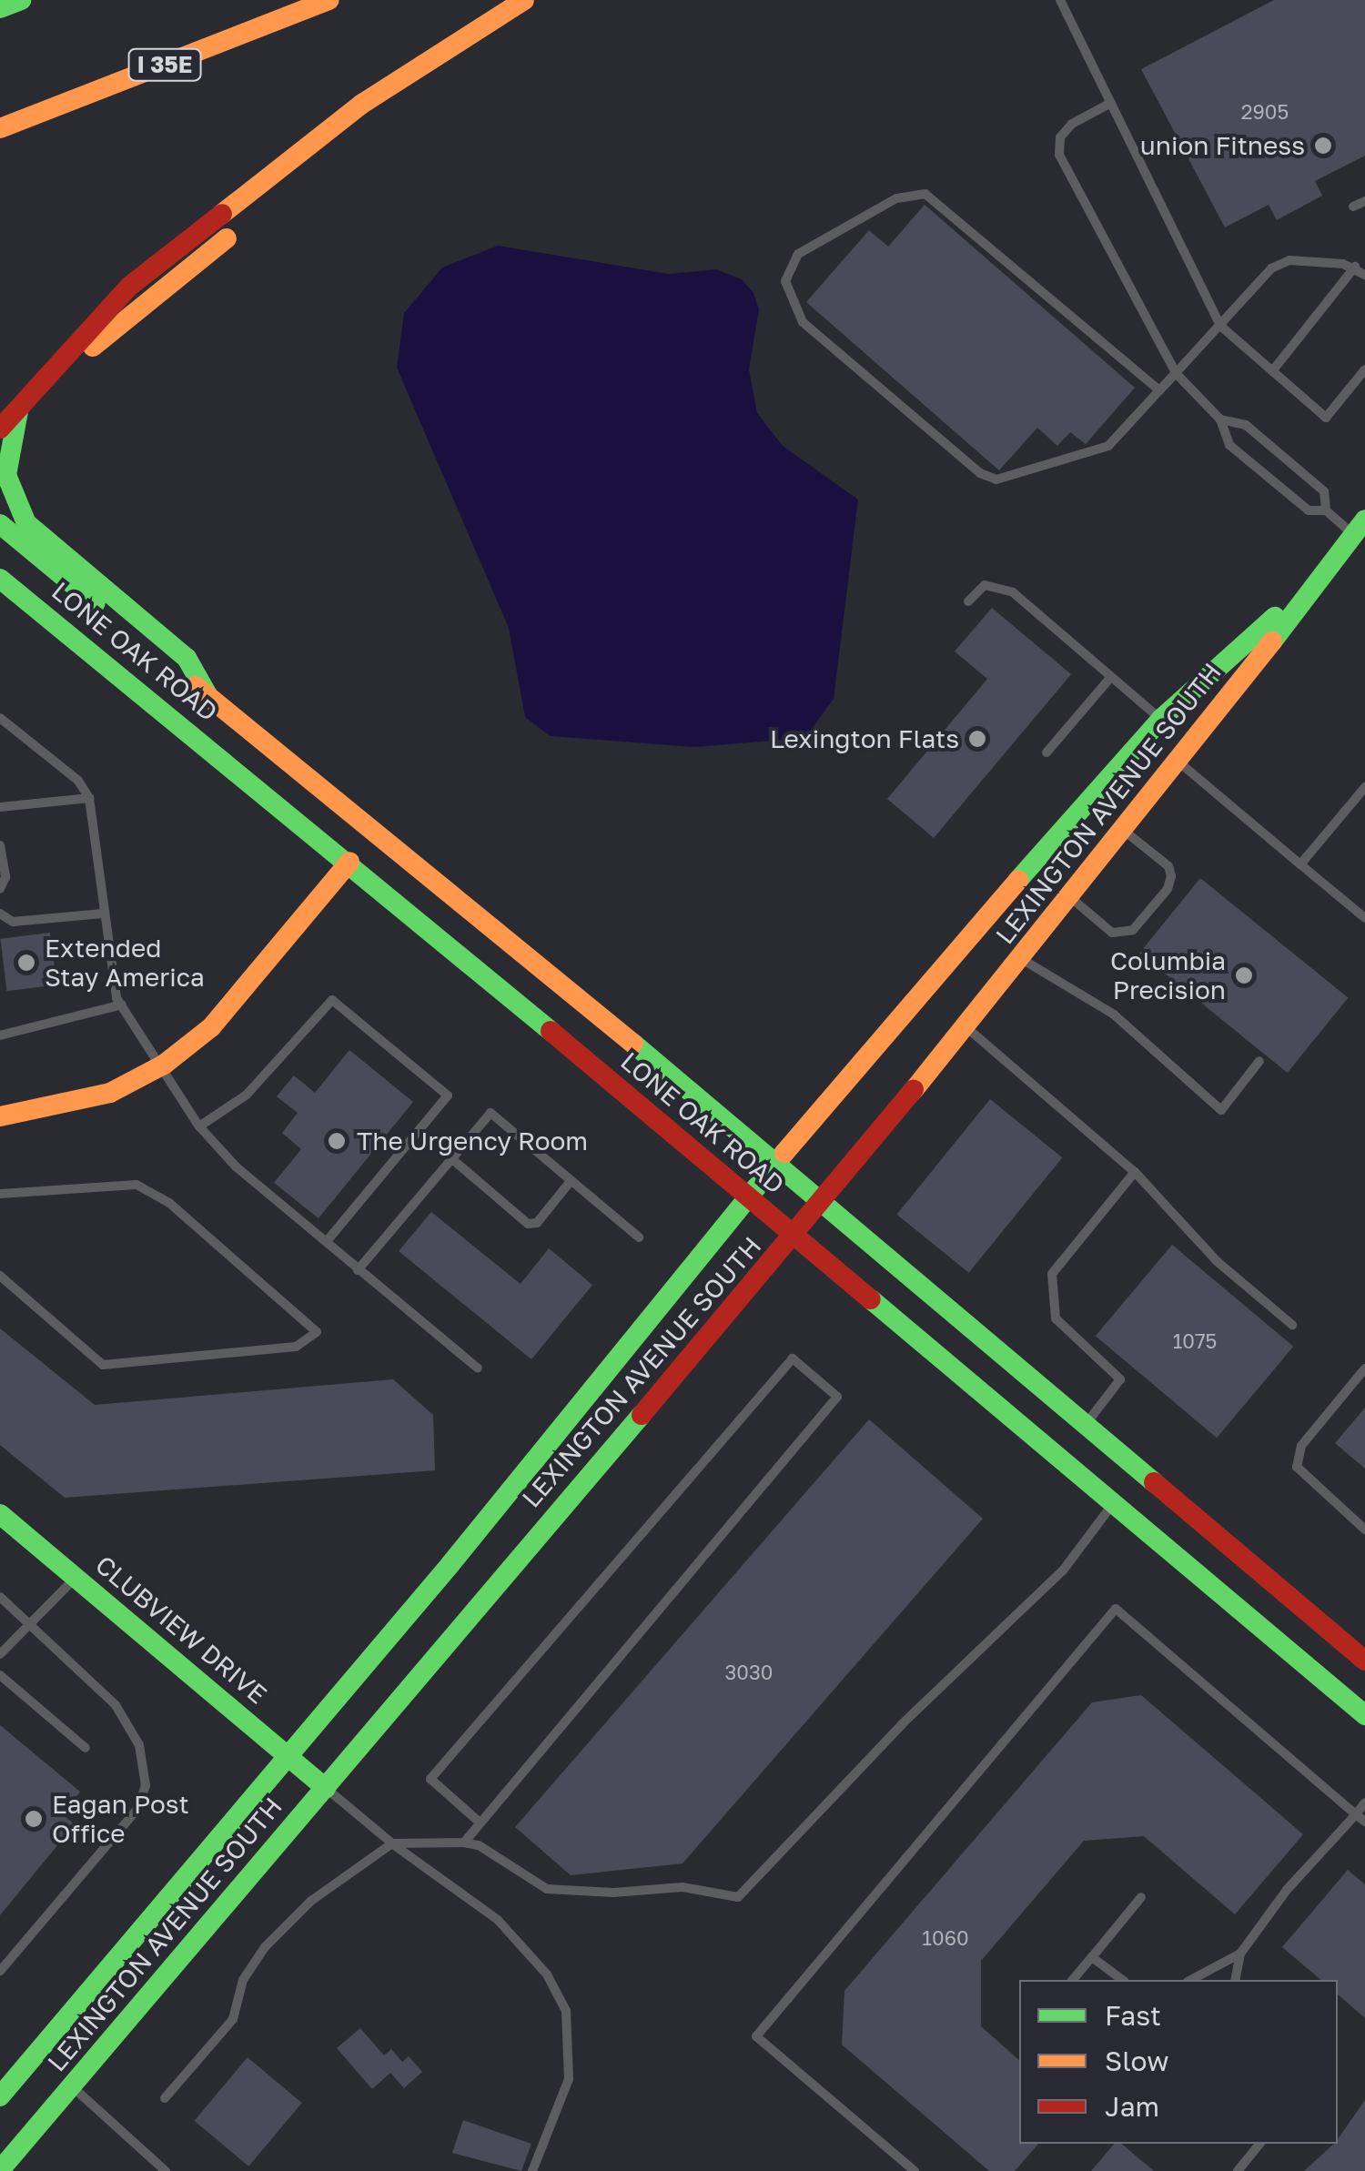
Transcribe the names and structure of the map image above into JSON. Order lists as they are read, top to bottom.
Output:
{
  "streets": {
    "main road": [
      "I 35E",
      "LONE OAK ROAD",
      "LEXINGTON AVENUE SOUTH",
      "CLUBVIEW DRIVE"
    ]
  },
  "crossings": [
    ["LONE OAK ROAD", "LEXINGTON AVENUE SOUTH"],
    ["LEXINGTON AVENUE SOUTH", "CLUBVIEW DRIVE"]
  ],
  "places": [
    "union Fitness",
    "Lexington Flats",
    "Extended Stay America",
    "Columbia Precision",
    "The Urgency Room",
    "Eagan Post Office"
  ],
  "house_numbers": [
    "2905",
    "1075",
    "3030",
    "1060"
  ],
  "legend": ["Fast", "Slow", "Jam"]
}
